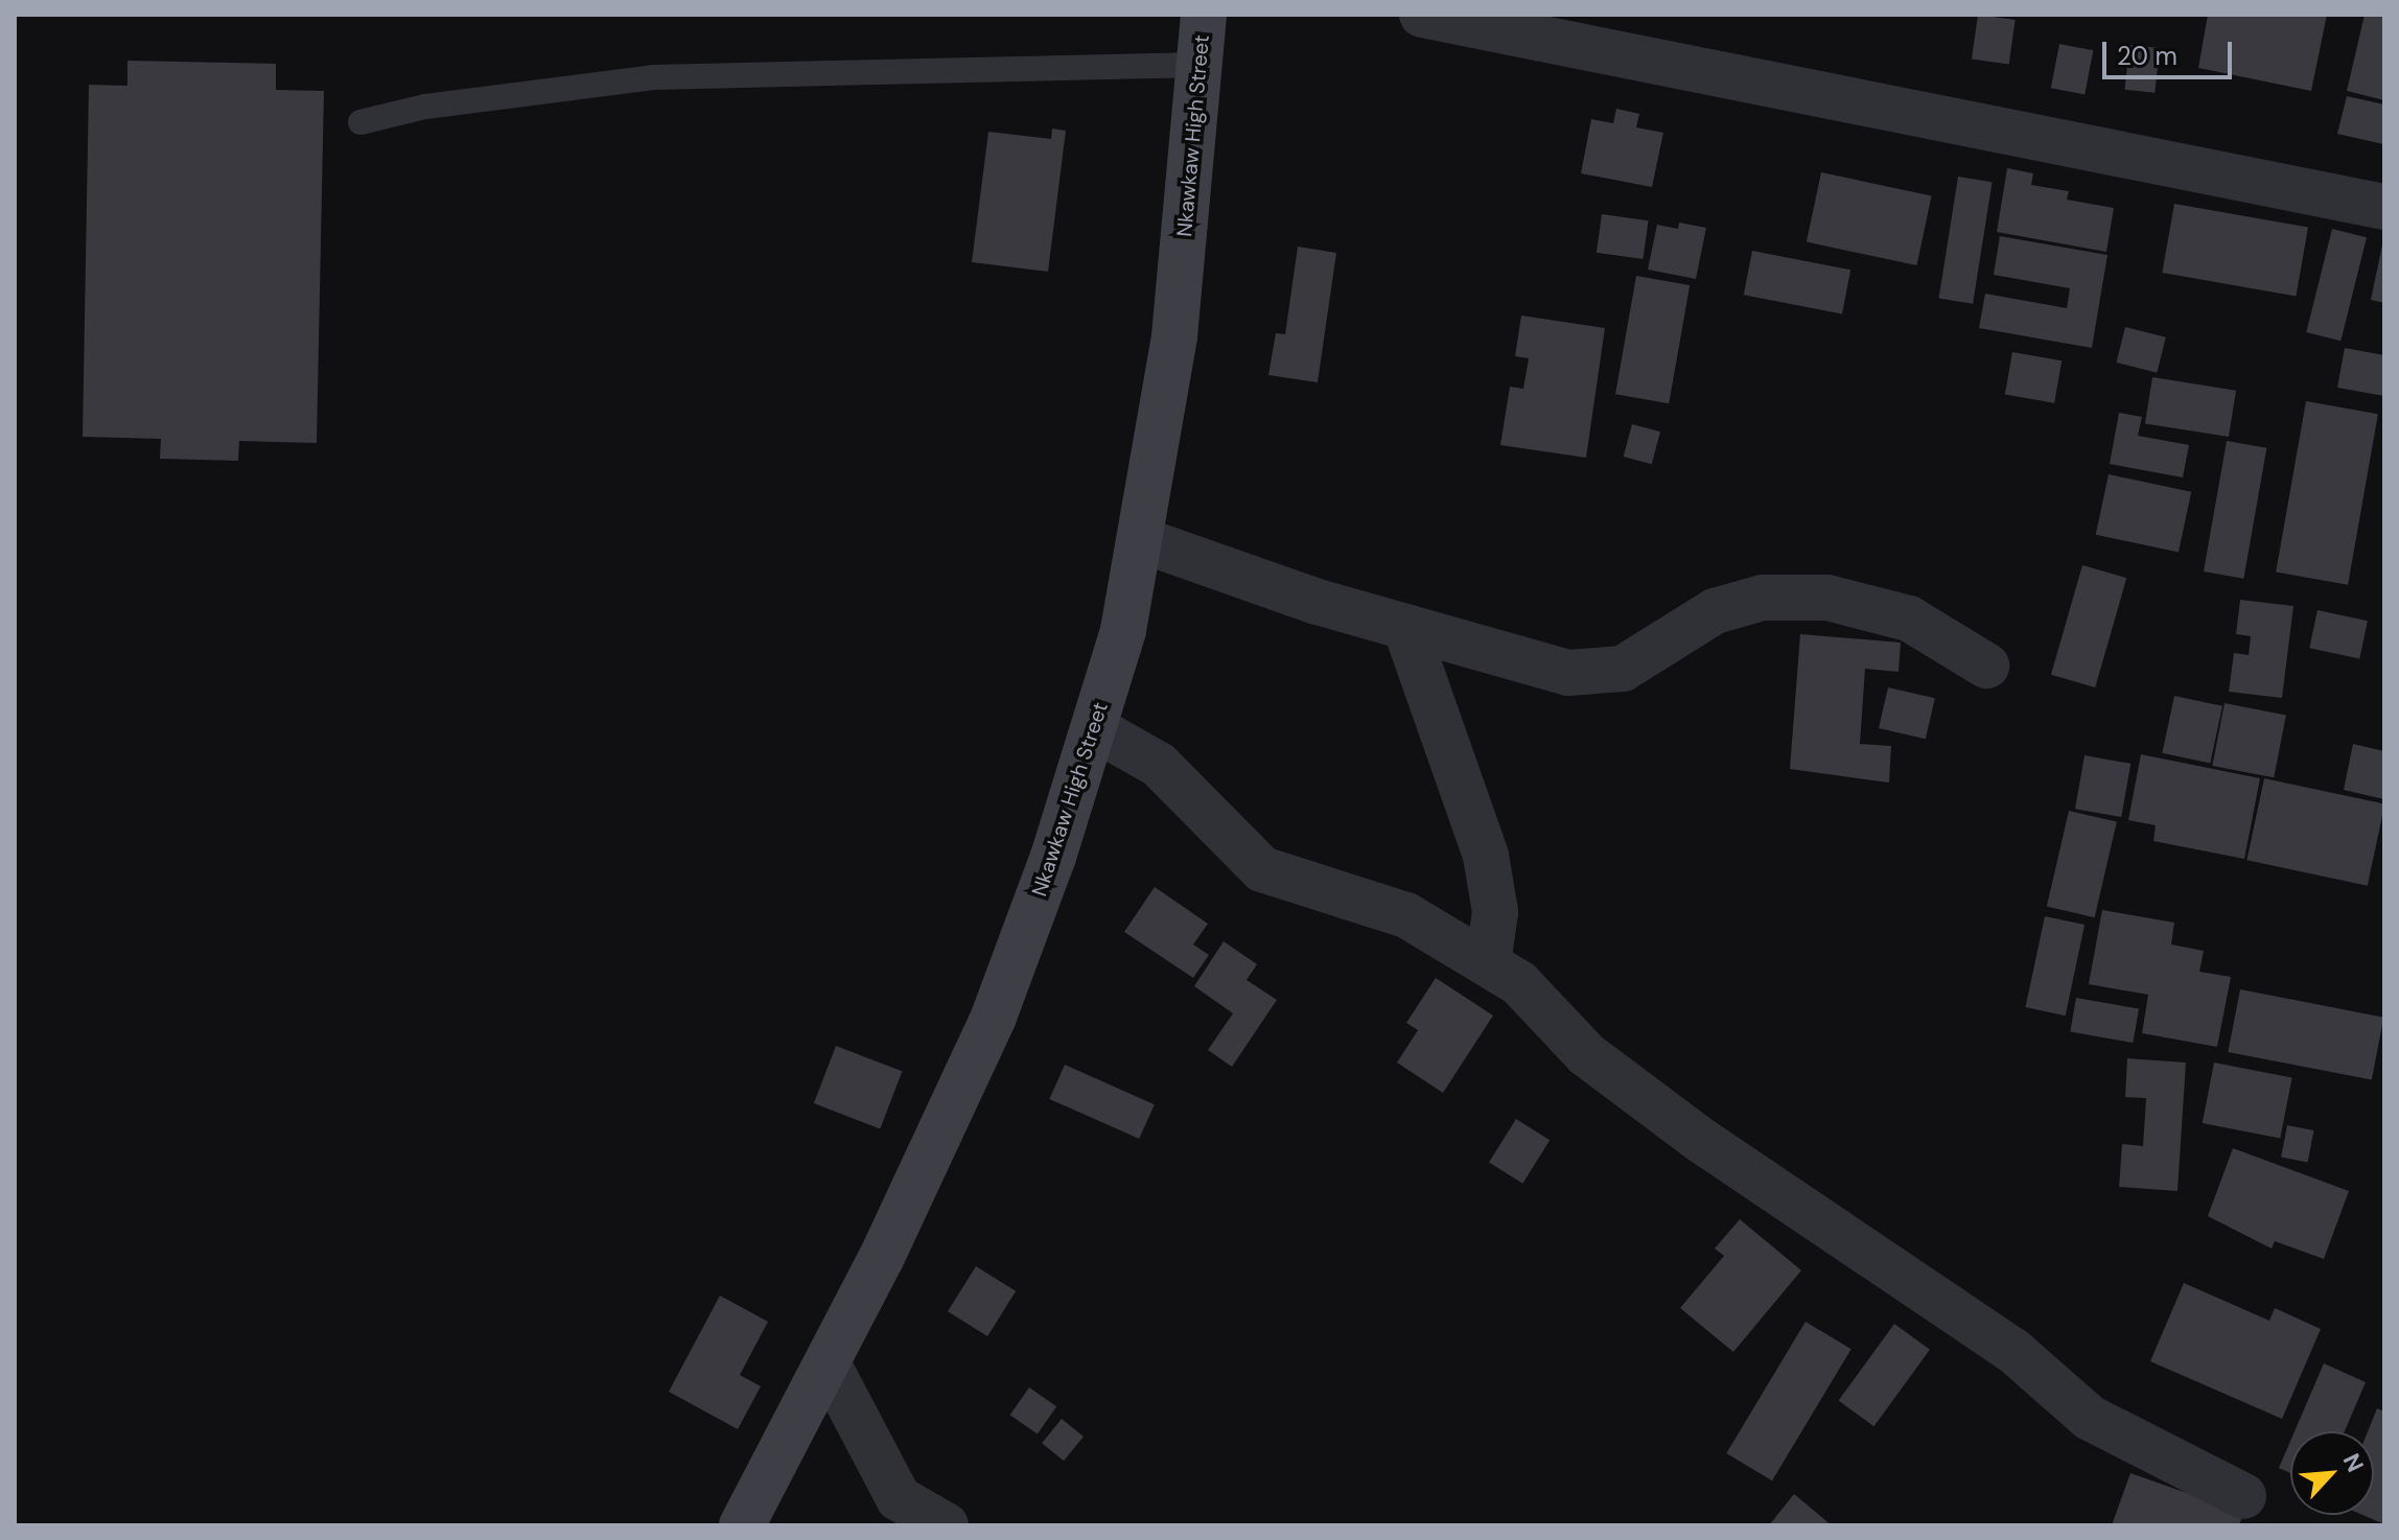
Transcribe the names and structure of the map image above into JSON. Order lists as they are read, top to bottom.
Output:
{
  "streets": {
    "main road": ["Nkawkaw High Street"]
  },
  "scale_bar": "20 m",
  "north": "top right"
}
